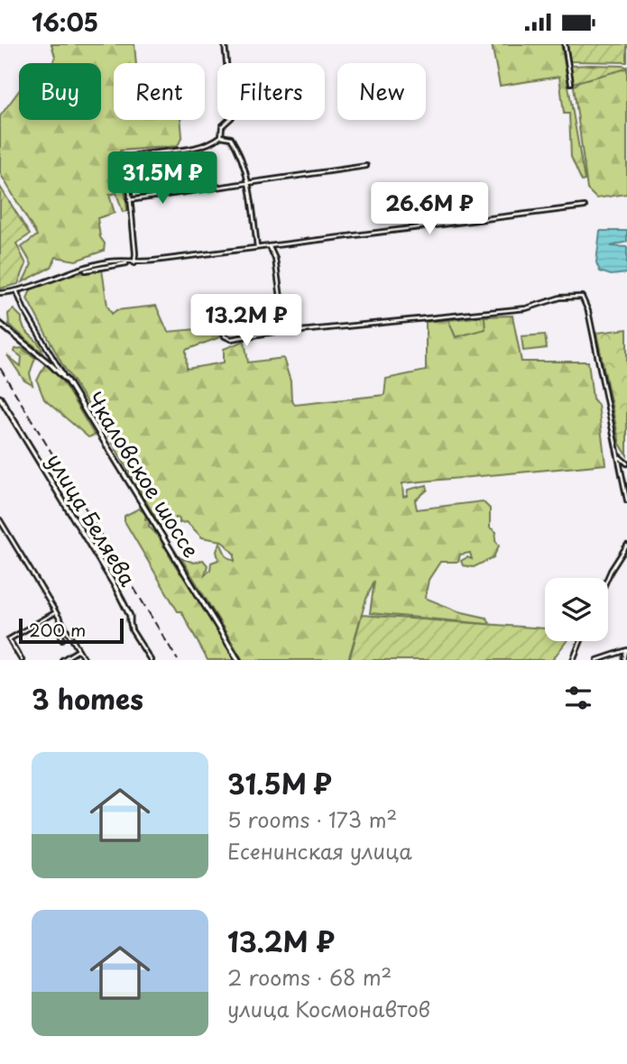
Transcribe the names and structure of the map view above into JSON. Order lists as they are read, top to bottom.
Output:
{
  "streets": {
    "street": ["Чкаловское шоссе", "улица Беляева"]
  },
  "scale_bar": "200 m",
  "page": {
    "status": "16:05",
    "chip": [
      "Buy",
      "Rent",
      "Filters",
      "New"
    ],
    "price": ["31.5M ₽", "26.6M ₽", "13.2M ₽"],
    "scale": "200 m",
    "heading": "3 homes",
    "list": [
      {
        "name": "31.5M ₽",
        "note": "5 rooms · 173 m² · Есенинская улица"
      },
      {
        "name": "13.2M ₽",
        "note": "2 rooms · 68 m² · улица Космонавтов"
      }
    ]
  }
}
